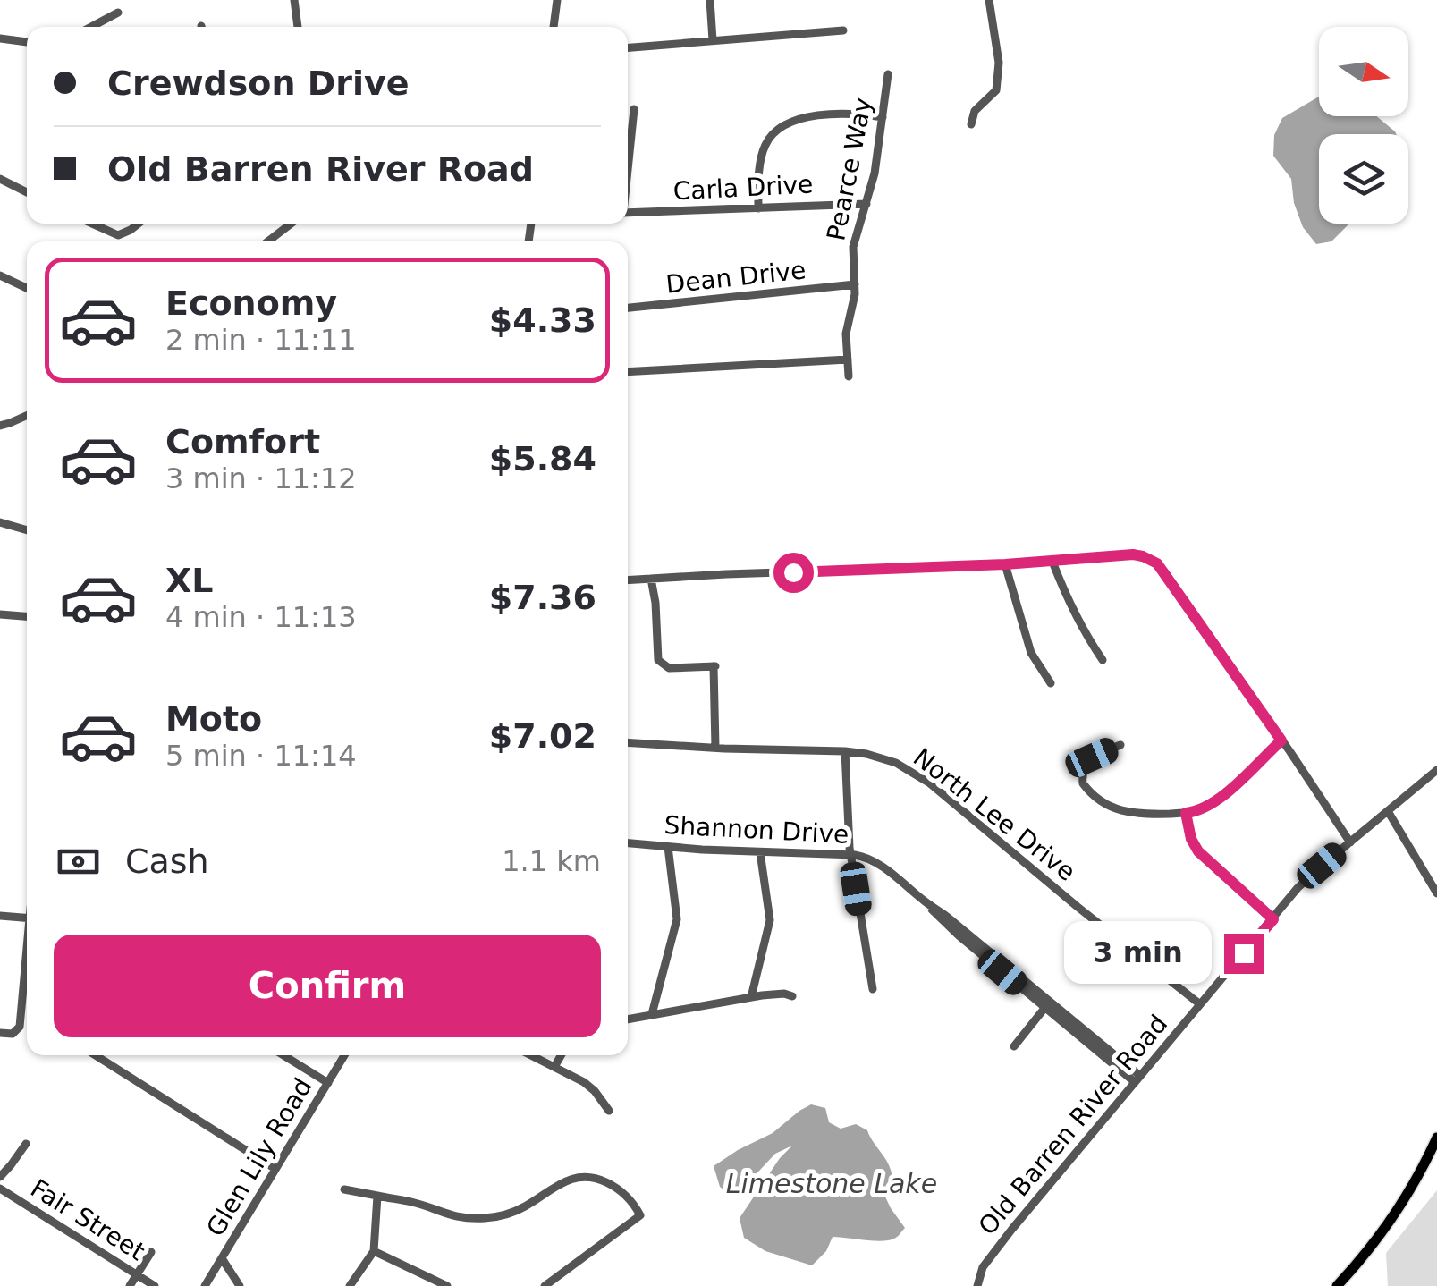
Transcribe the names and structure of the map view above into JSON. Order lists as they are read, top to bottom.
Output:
{
  "streets": {
    "street": [
      "Pearce Way",
      "Carla Drive",
      "Dean Drive",
      "North Lee Drive",
      "Shannon Drive",
      "Old Barren River Road",
      "Glen Lily Road",
      "Fair Street"
    ]
  },
  "crossings": [
    ["Pearce Way", "Carla Drive"],
    ["Pearce Way", "Dean Drive"],
    ["North Lee Drive", "Old Barren River Road"],
    ["Shannon Drive", "Old Barren River Road"]
  ],
  "water": ["Limestone Lake"],
  "north": "right",
  "page": {
    "banner": ["Crewdson Drive", "Old Barren River Road"],
    "list": [
      {
        "name": "Economy",
        "note": "2 min · 11:11",
        "value": "$4.33"
      },
      {
        "name": "Comfort",
        "note": "3 min · 11:12",
        "value": "$5.84"
      },
      {
        "name": "XL",
        "note": "4 min · 11:13",
        "value": "$7.36"
      },
      {
        "name": "Moto",
        "note": "5 min · 11:14",
        "value": "$7.02"
      }
    ],
    "pay": ["Cash", "1.1 km"],
    "buttons": "Confirm",
    "bubble": "3 min"
  }
}
